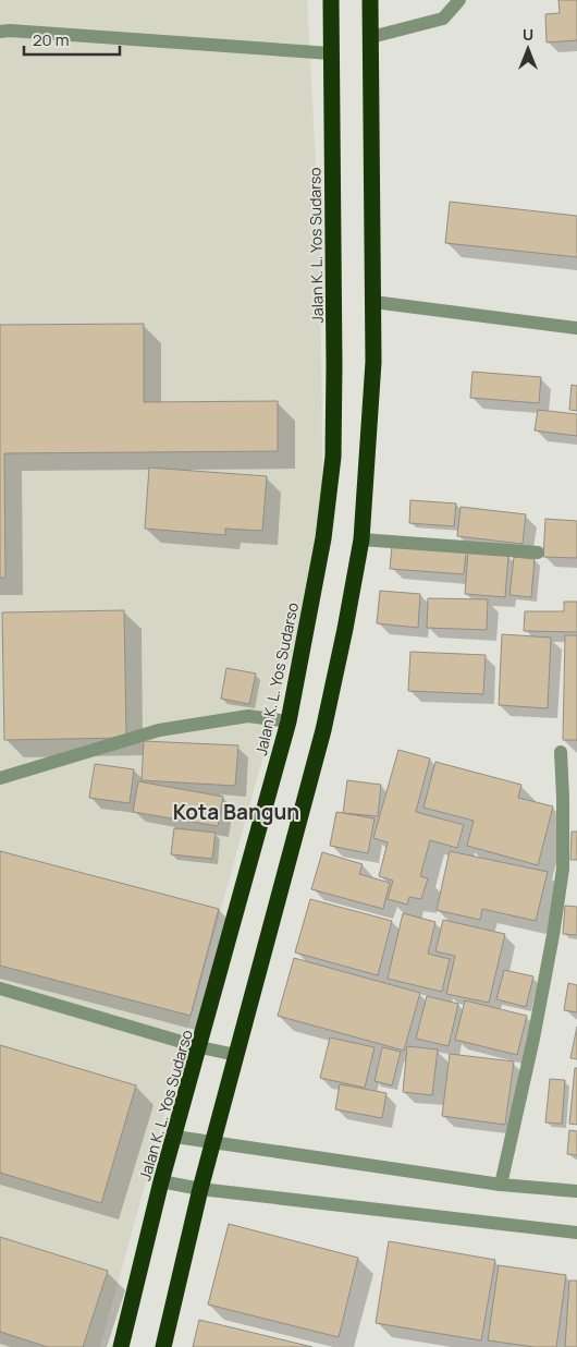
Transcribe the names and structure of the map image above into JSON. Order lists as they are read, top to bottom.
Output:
{
  "streets": {
    "highway": ["Jalan K. L. Yos Sudarso"]
  },
  "districts": ["Kota Bangun"],
  "scale_bar": "20 m",
  "north": "top"
}
